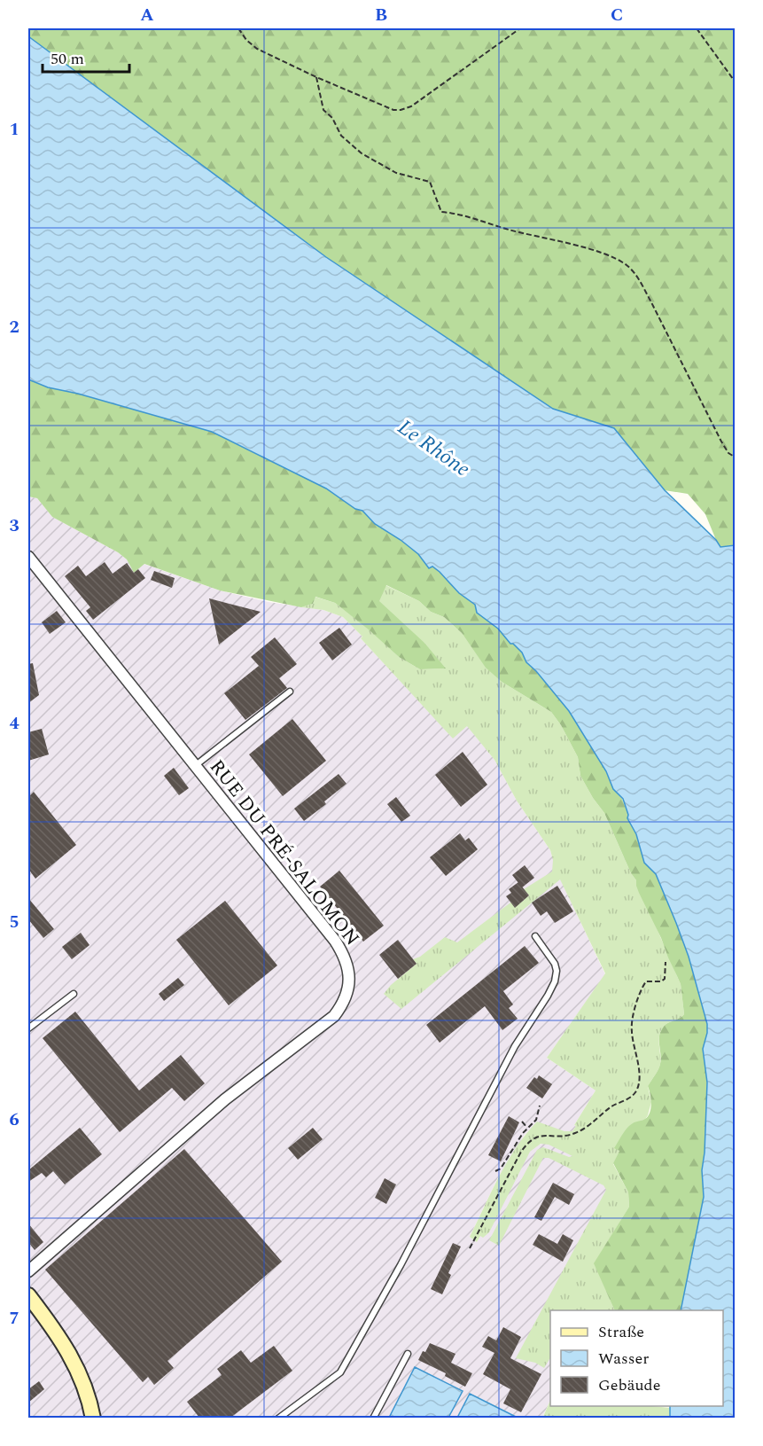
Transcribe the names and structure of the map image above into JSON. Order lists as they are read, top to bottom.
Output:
{
  "streets": {
    "street": ["RUE DU PRÉ-SALOMON"]
  },
  "water": ["Le Rhône"],
  "legend": ["Straße", "Wasser", "Gebäude"],
  "scale_bar": "50 m",
  "grid": {
    "columns": ["A", "B", "C"],
    "rows": [
      "1",
      "2",
      "3",
      "4",
      "5",
      "6",
      "7"
    ]
  }
}
